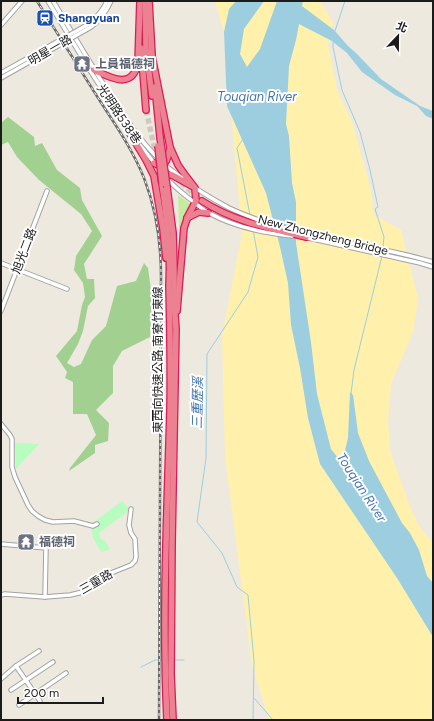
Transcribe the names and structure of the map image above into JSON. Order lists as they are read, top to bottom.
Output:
{
  "streets": {
    "highway": ["東西向快速公路 南寮竹東線"],
    "street": [
      "明星一路",
      "光明路538巷",
      "New Zhongzheng Bridge",
      "旭光二路",
      "三重路"
    ]
  },
  "crossings": [
    ["光明路538巷", "New Zhongzheng Bridge"]
  ],
  "water": ["Touqian River", "三重歷溪"],
  "places": {
    "station": ["Shangyuan"],
    "temple": ["上員福德祠", "福德祠"]
  },
  "scale_bar": "200 m",
  "north": "top"
}
